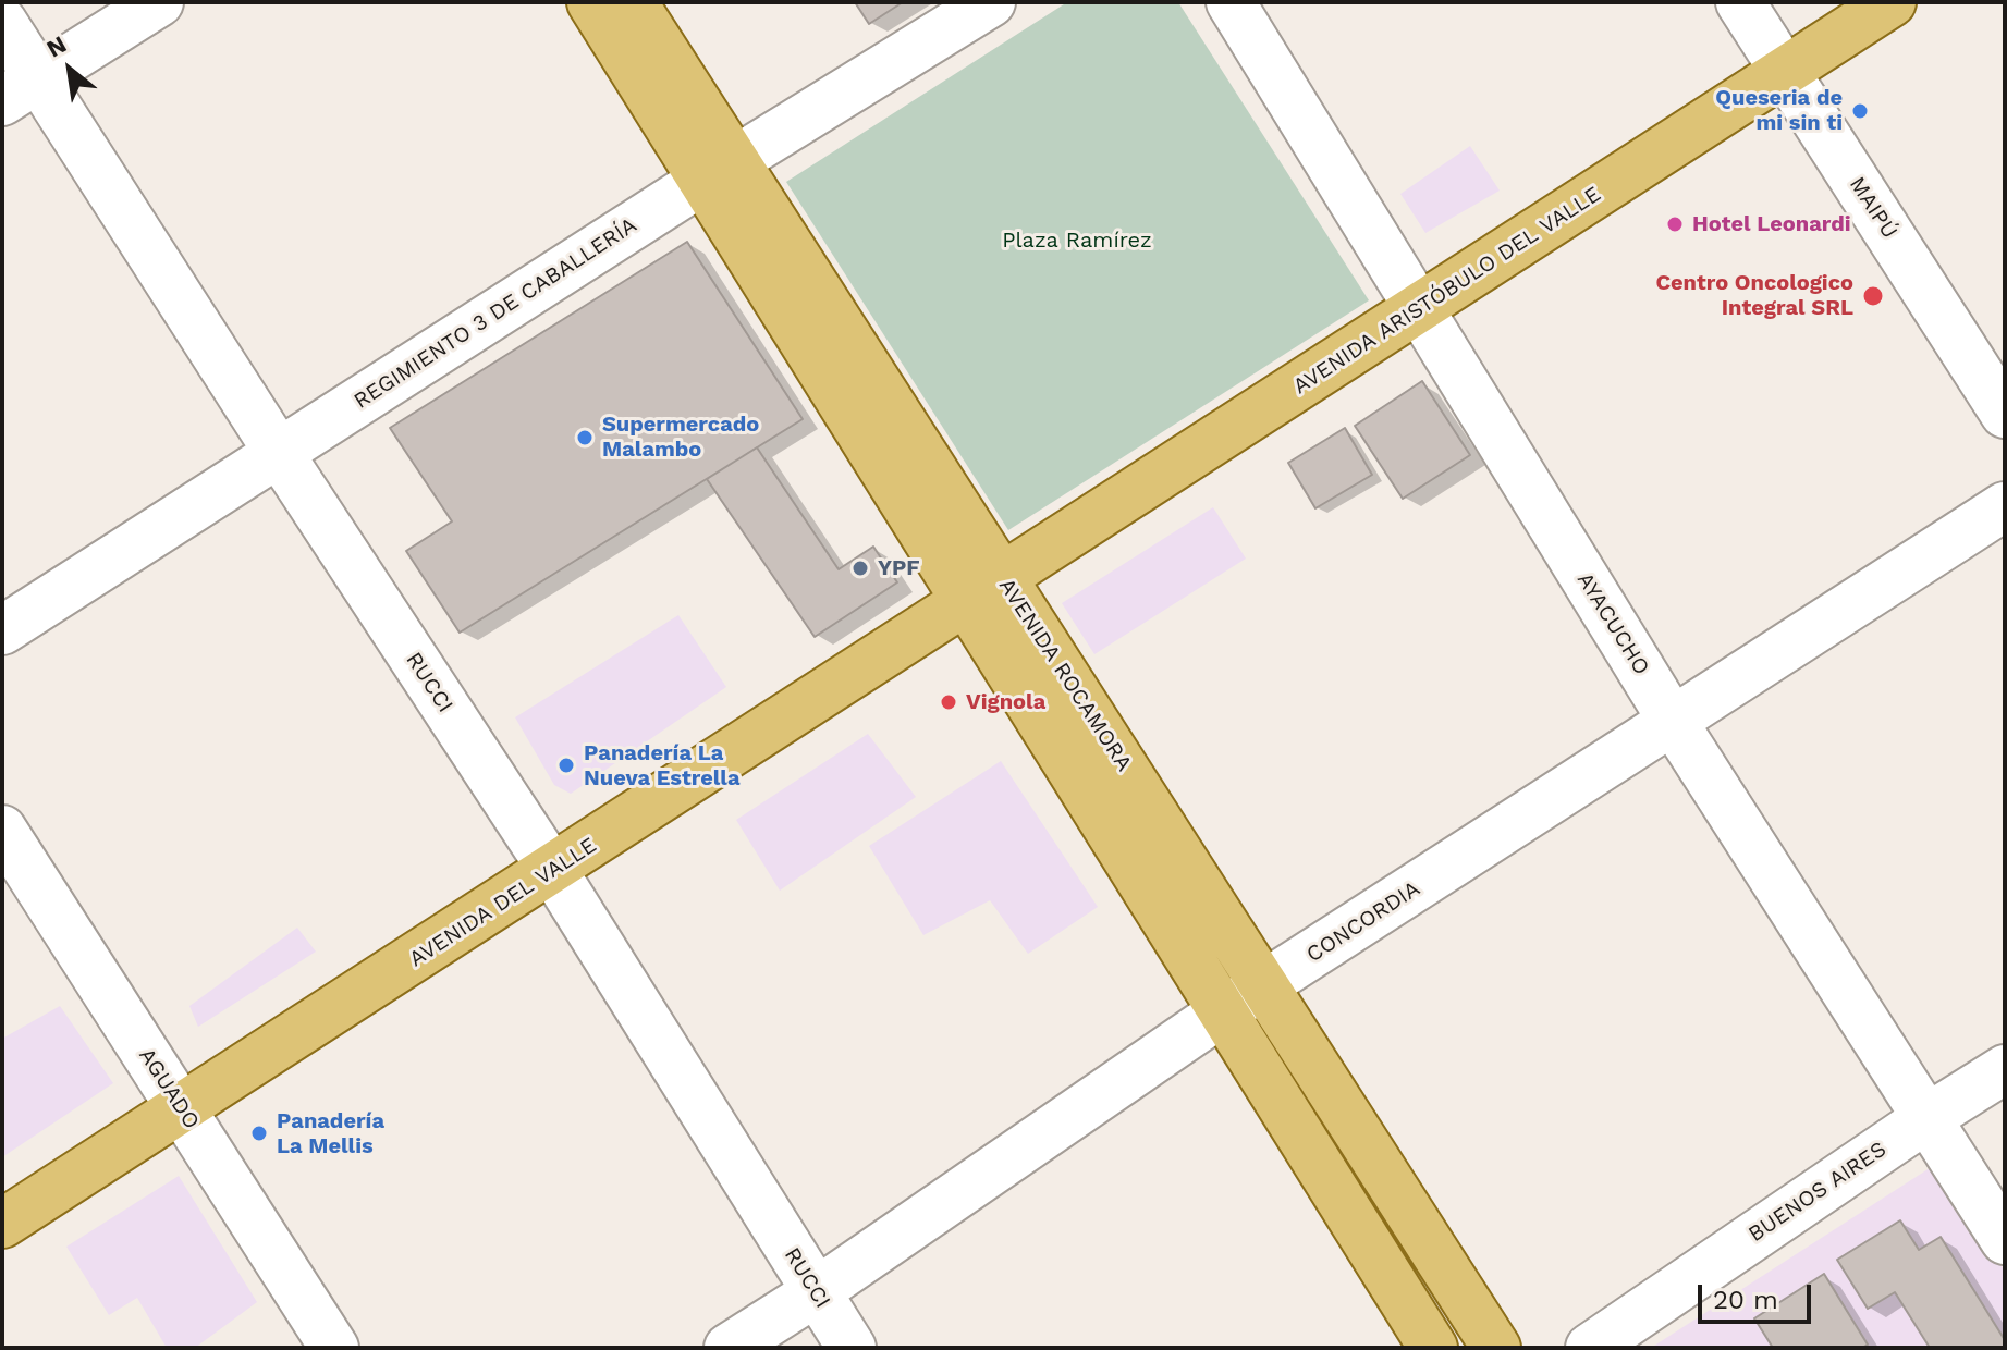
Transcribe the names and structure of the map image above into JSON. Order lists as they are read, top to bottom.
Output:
{
  "streets": {
    "main road": ["AVENIDA ARISTÓBULO DEL VALLE", "AVENIDA ROCAMORA", "AVENIDA DEL VALLE"],
    "street": [
      "MAIPÚ",
      "REGIMIENTO 3 DE CABALLERÍA",
      "AYACUCHO",
      "RUCCI",
      "CONCORDIA",
      "AGUADO",
      "BUENOS AIRES"
    ]
  },
  "crossings": [
    ["MAIPÚ", "AVENIDA ARISTÓBULO DEL VALLE"],
    ["AVENIDA ARISTÓBULO DEL VALLE", "AYACUCHO"],
    ["AVENIDA ARISTÓBULO DEL VALLE", "AVENIDA ROCAMORA"],
    ["AVENIDA ARISTÓBULO DEL VALLE", "AVENIDA DEL VALLE"],
    ["REGIMIENTO 3 DE CABALLERÍA", "AVENIDA ROCAMORA"],
    ["REGIMIENTO 3 DE CABALLERÍA", "RUCCI"],
    ["AYACUCHO", "CONCORDIA"],
    ["AYACUCHO", "BUENOS AIRES"],
    ["AVENIDA ROCAMORA", "AVENIDA DEL VALLE"],
    ["AVENIDA ROCAMORA", "CONCORDIA"],
    ["RUCCI", "AVENIDA DEL VALLE"],
    ["RUCCI", "CONCORDIA"],
    ["AVENIDA DEL VALLE", "AGUADO"]
  ],
  "parks": ["Plaza Ramírez"],
  "places": [
    "Queseria de mi sin ti",
    "Hotel Leonardi",
    "Centro Oncologico Integral SRL",
    "Supermercado Malambo",
    "YPF",
    "Vignola",
    "Panadería La Nueva Estrella",
    "Panadería La Mellis"
  ],
  "scale_bar": "20 m",
  "north": "top left"
}
